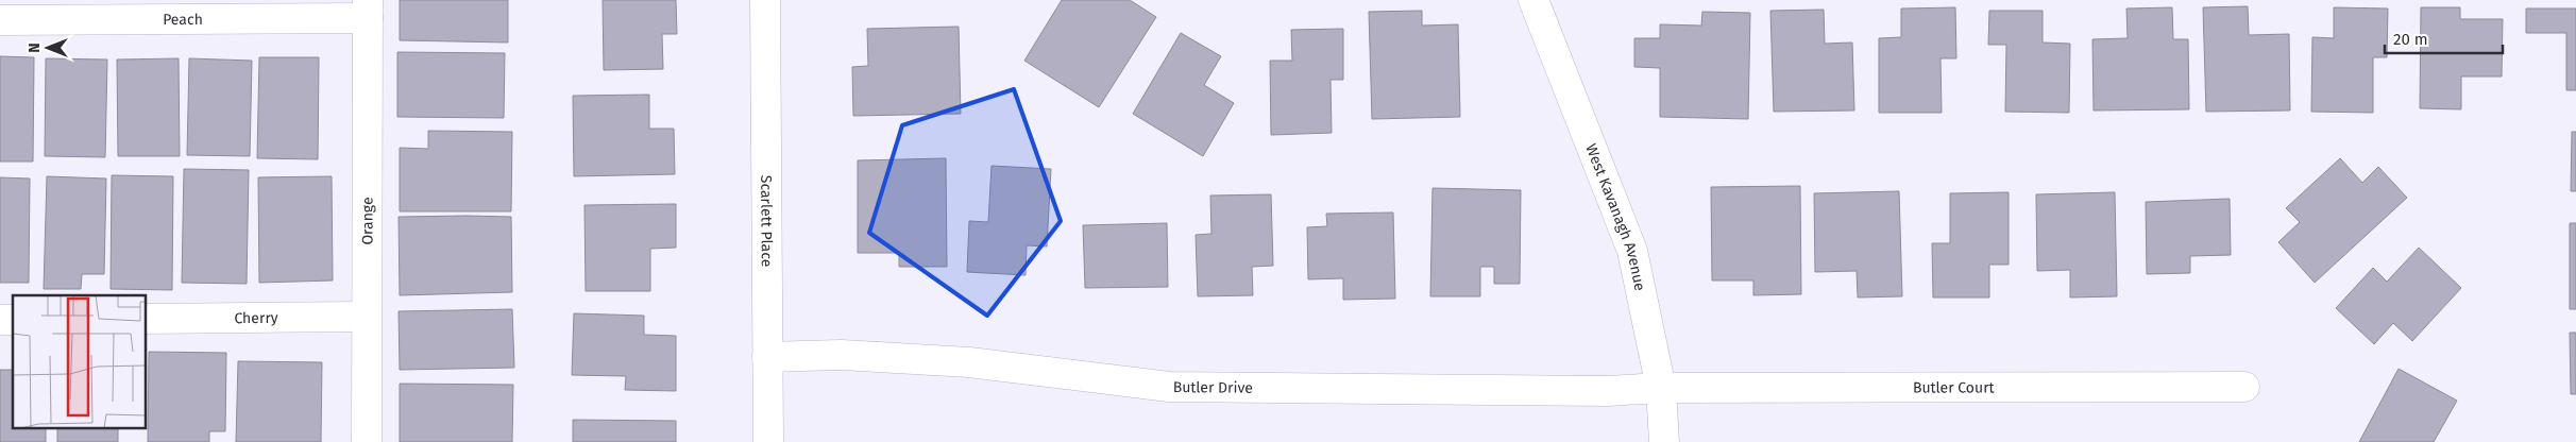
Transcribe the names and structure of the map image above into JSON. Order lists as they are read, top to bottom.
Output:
{
  "streets": {
    "street": [
      "Peach",
      "West Kavanagh Avenue",
      "Orange",
      "Scarlett Place",
      "Cherry",
      "Butler Drive",
      "Butler Court"
    ]
  },
  "crossings": [
    ["Peach", "Orange"],
    ["West Kavanagh Avenue", "Butler Drive"],
    ["West Kavanagh Avenue", "Butler Court"],
    ["Orange", "Cherry"],
    ["Scarlett Place", "Butler Drive"],
    ["Butler Drive", "Butler Court"]
  ],
  "scale_bar": "20 m",
  "north": "left"
}
